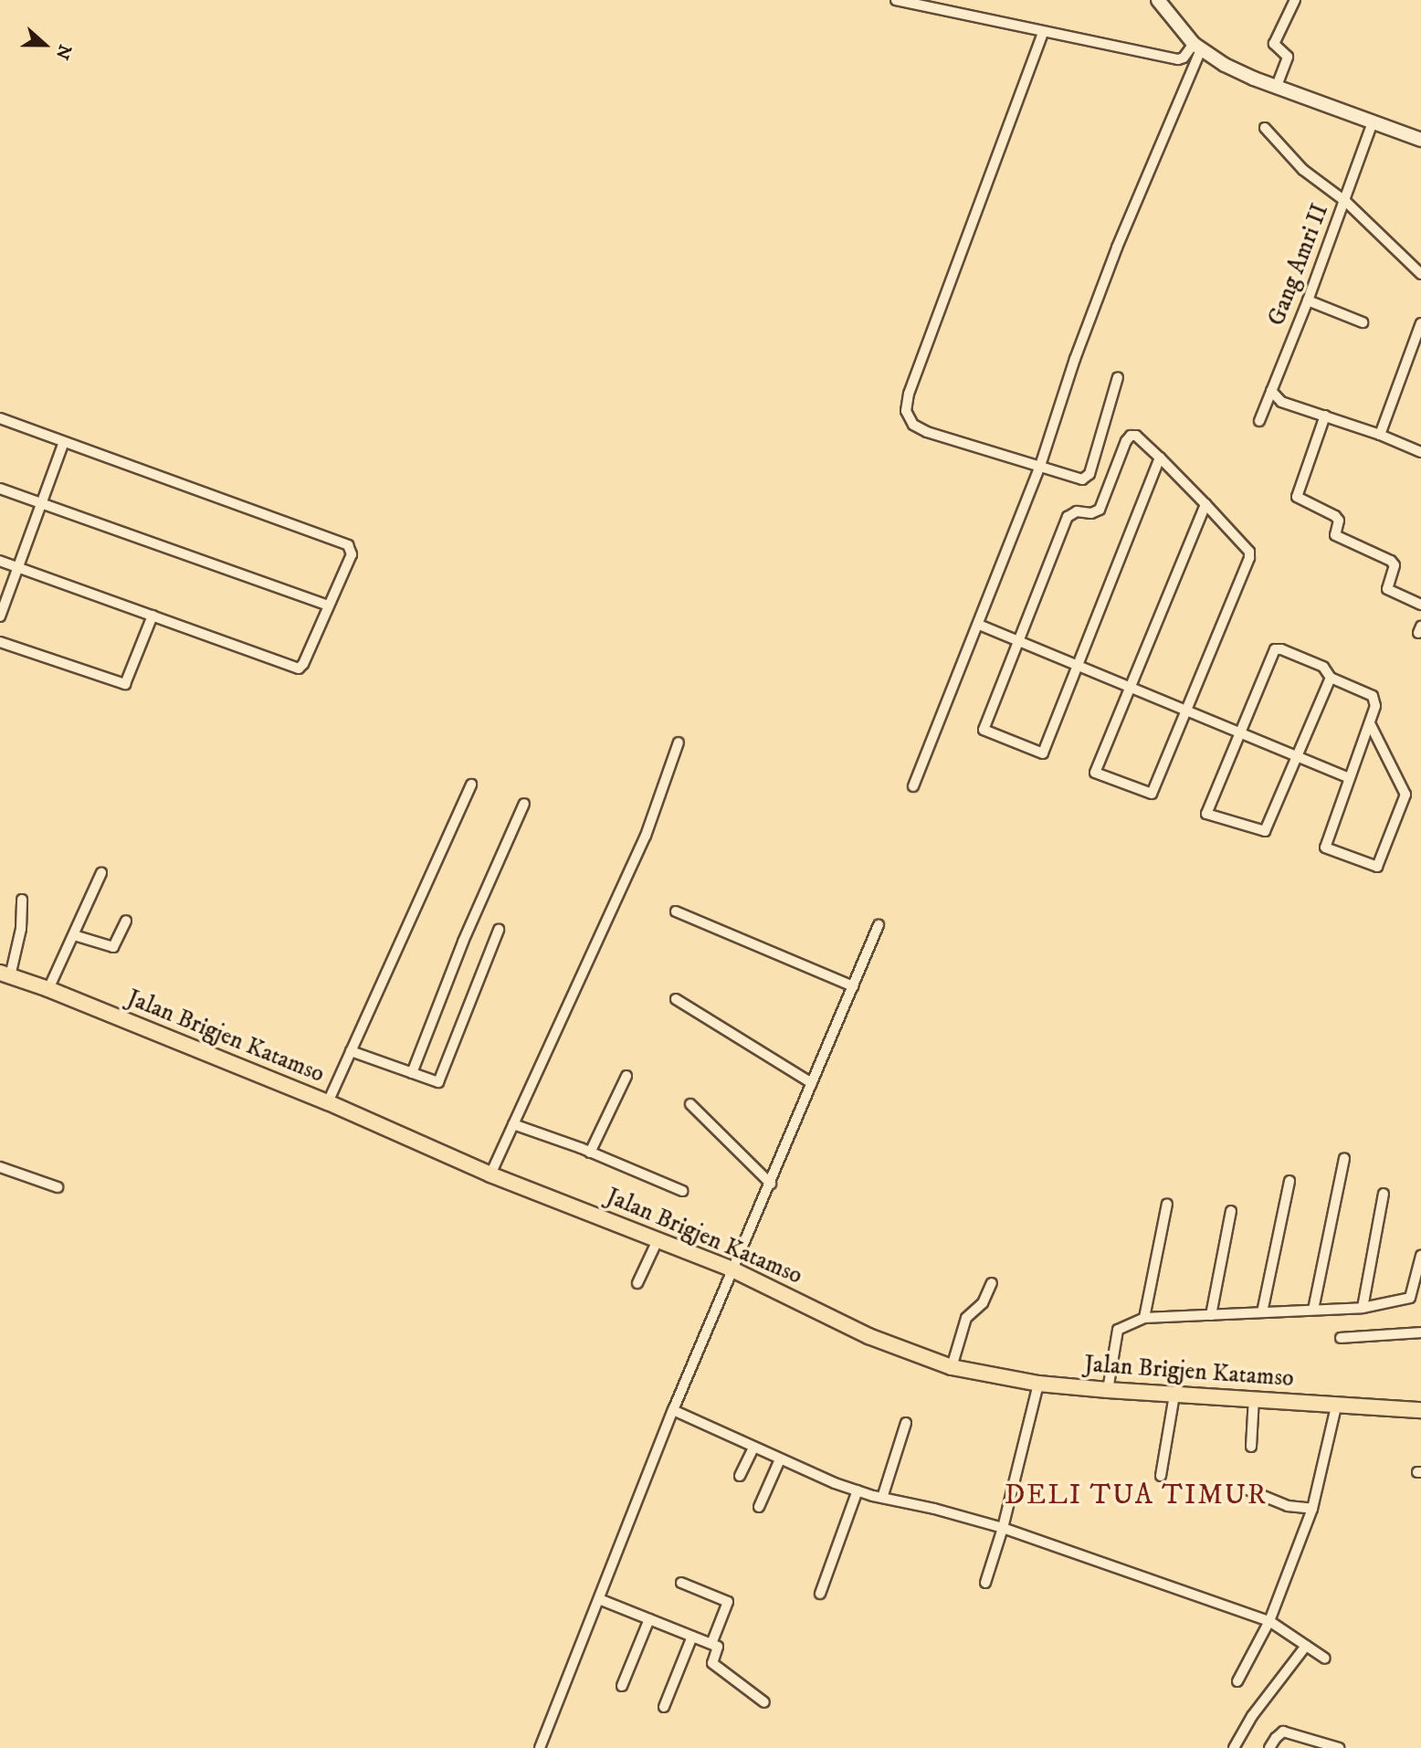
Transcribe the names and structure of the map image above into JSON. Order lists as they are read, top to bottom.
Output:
{
  "streets": {
    "main road": ["Jalan Brigjen Katamso"],
    "street": ["Gang Amri II"]
  },
  "districts": ["DELI TUA TIMUR"],
  "north": "right"
}
